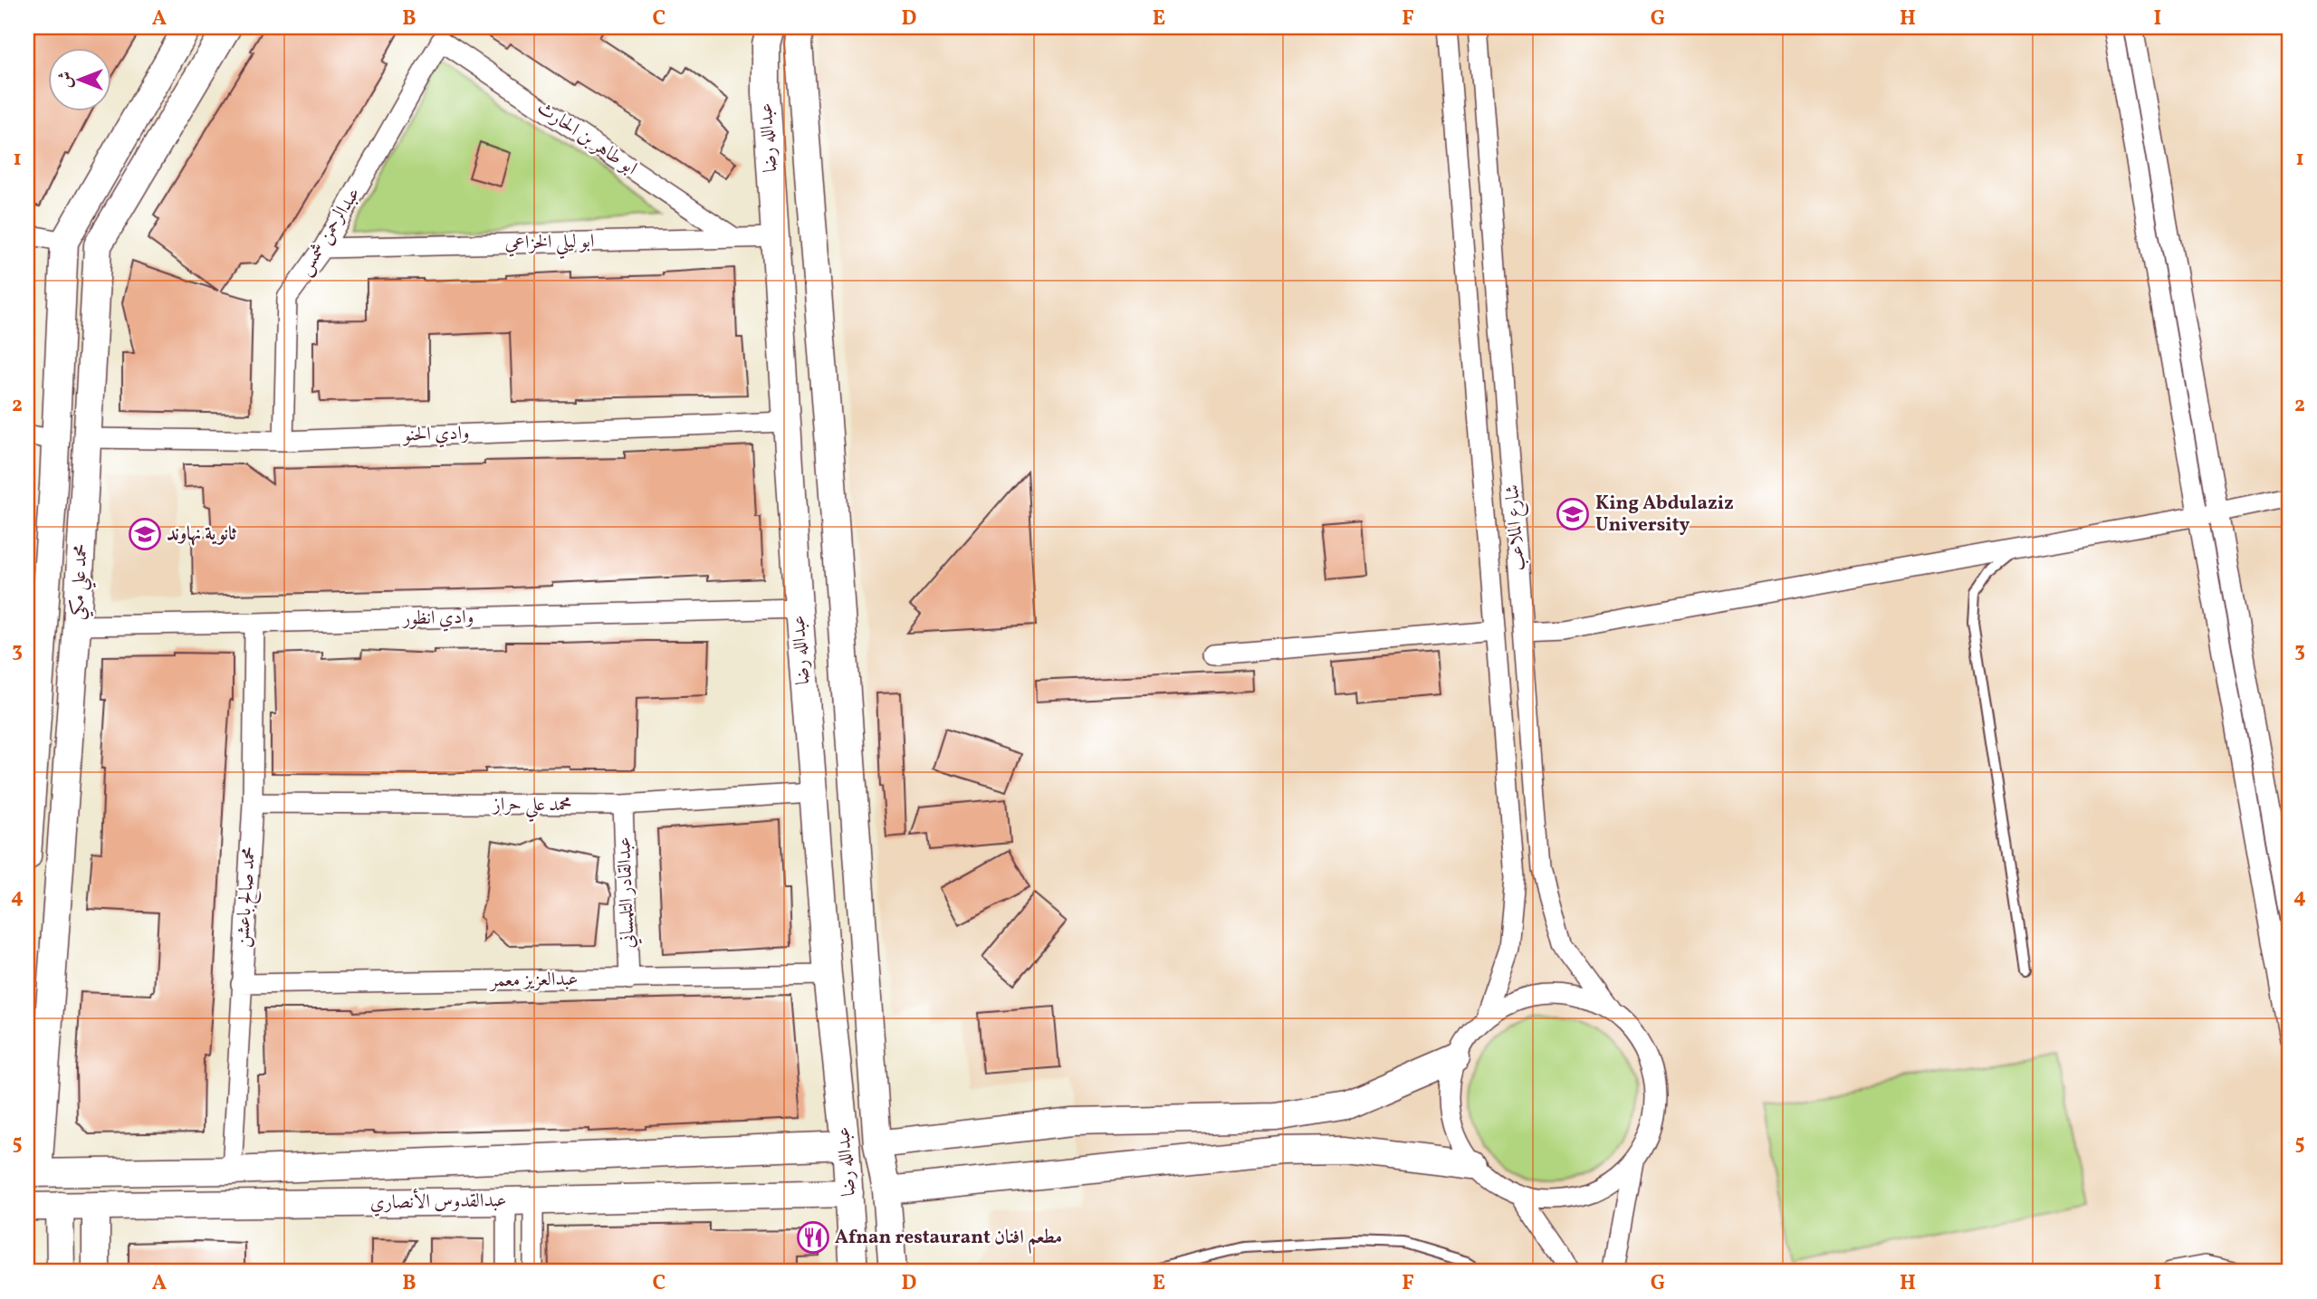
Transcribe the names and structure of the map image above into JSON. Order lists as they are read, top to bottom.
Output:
{
  "streets": {
    "street": [
      "عبدالله رضا",
      "ابو طاهر بن الحارث",
      "عبدالرحمن شمس",
      "ابو ليلي الخزاعي",
      "وادي الحنو",
      "شارع الملاعب",
      "محمد علي مكي",
      "وادي انظور",
      "محمد علي حراز",
      "عبدالقادر التلمساني",
      "محمد صالح باعشن",
      "عبدالعزيز معمر",
      "عبدالقدوس الأنصاري"
    ]
  },
  "crossings": [
    ["عبدالله رضا", "ابو ليلي الخزاعي"],
    ["عبدالله رضا", "وادي الحنو"],
    ["عبدالله رضا", "وادي انظور"],
    ["عبدالله رضا", "محمد علي حراز"],
    ["عبدالله رضا", "عبدالعزيز معمر"],
    ["عبدالله رضا", "عبدالقدوس الأنصاري"],
    ["ابو طاهر بن الحارث", "عبدالرحمن شمس"],
    ["ابو طاهر بن الحارث", "ابو ليلي الخزاعي"],
    ["عبدالرحمن شمس", "ابو ليلي الخزاعي"],
    ["عبدالرحمن شمس", "وادي الحنو"],
    ["وادي الحنو", "محمد علي مكي"],
    ["محمد علي مكي", "وادي انظور"],
    ["محمد علي مكي", "عبدالقدوس الأنصاري"],
    ["وادي انظور", "محمد صالح باعشن"],
    ["محمد علي حراز", "عبدالقادر التلمساني"],
    ["محمد علي حراز", "محمد صالح باعشن"],
    ["عبدالقادر التلمساني", "عبدالعزيز معمر"],
    ["محمد صالح باعشن", "عبدالعزيز معمر"],
    ["محمد صالح باعشن", "عبدالقدوس الأنصاري"]
  ],
  "places": {
    "school or university": ["King Abdulaziz University", "ثانوية نهاوند"],
    "restaurant": ["Afnan restaurant مطعم افنان"]
  },
  "north": "left",
  "grid": {
    "columns": [
      "A",
      "B",
      "C",
      "D",
      "E",
      "F",
      "G",
      "H",
      "I"
    ],
    "rows": [
      "1",
      "2",
      "3",
      "4",
      "5"
    ]
  }
}
